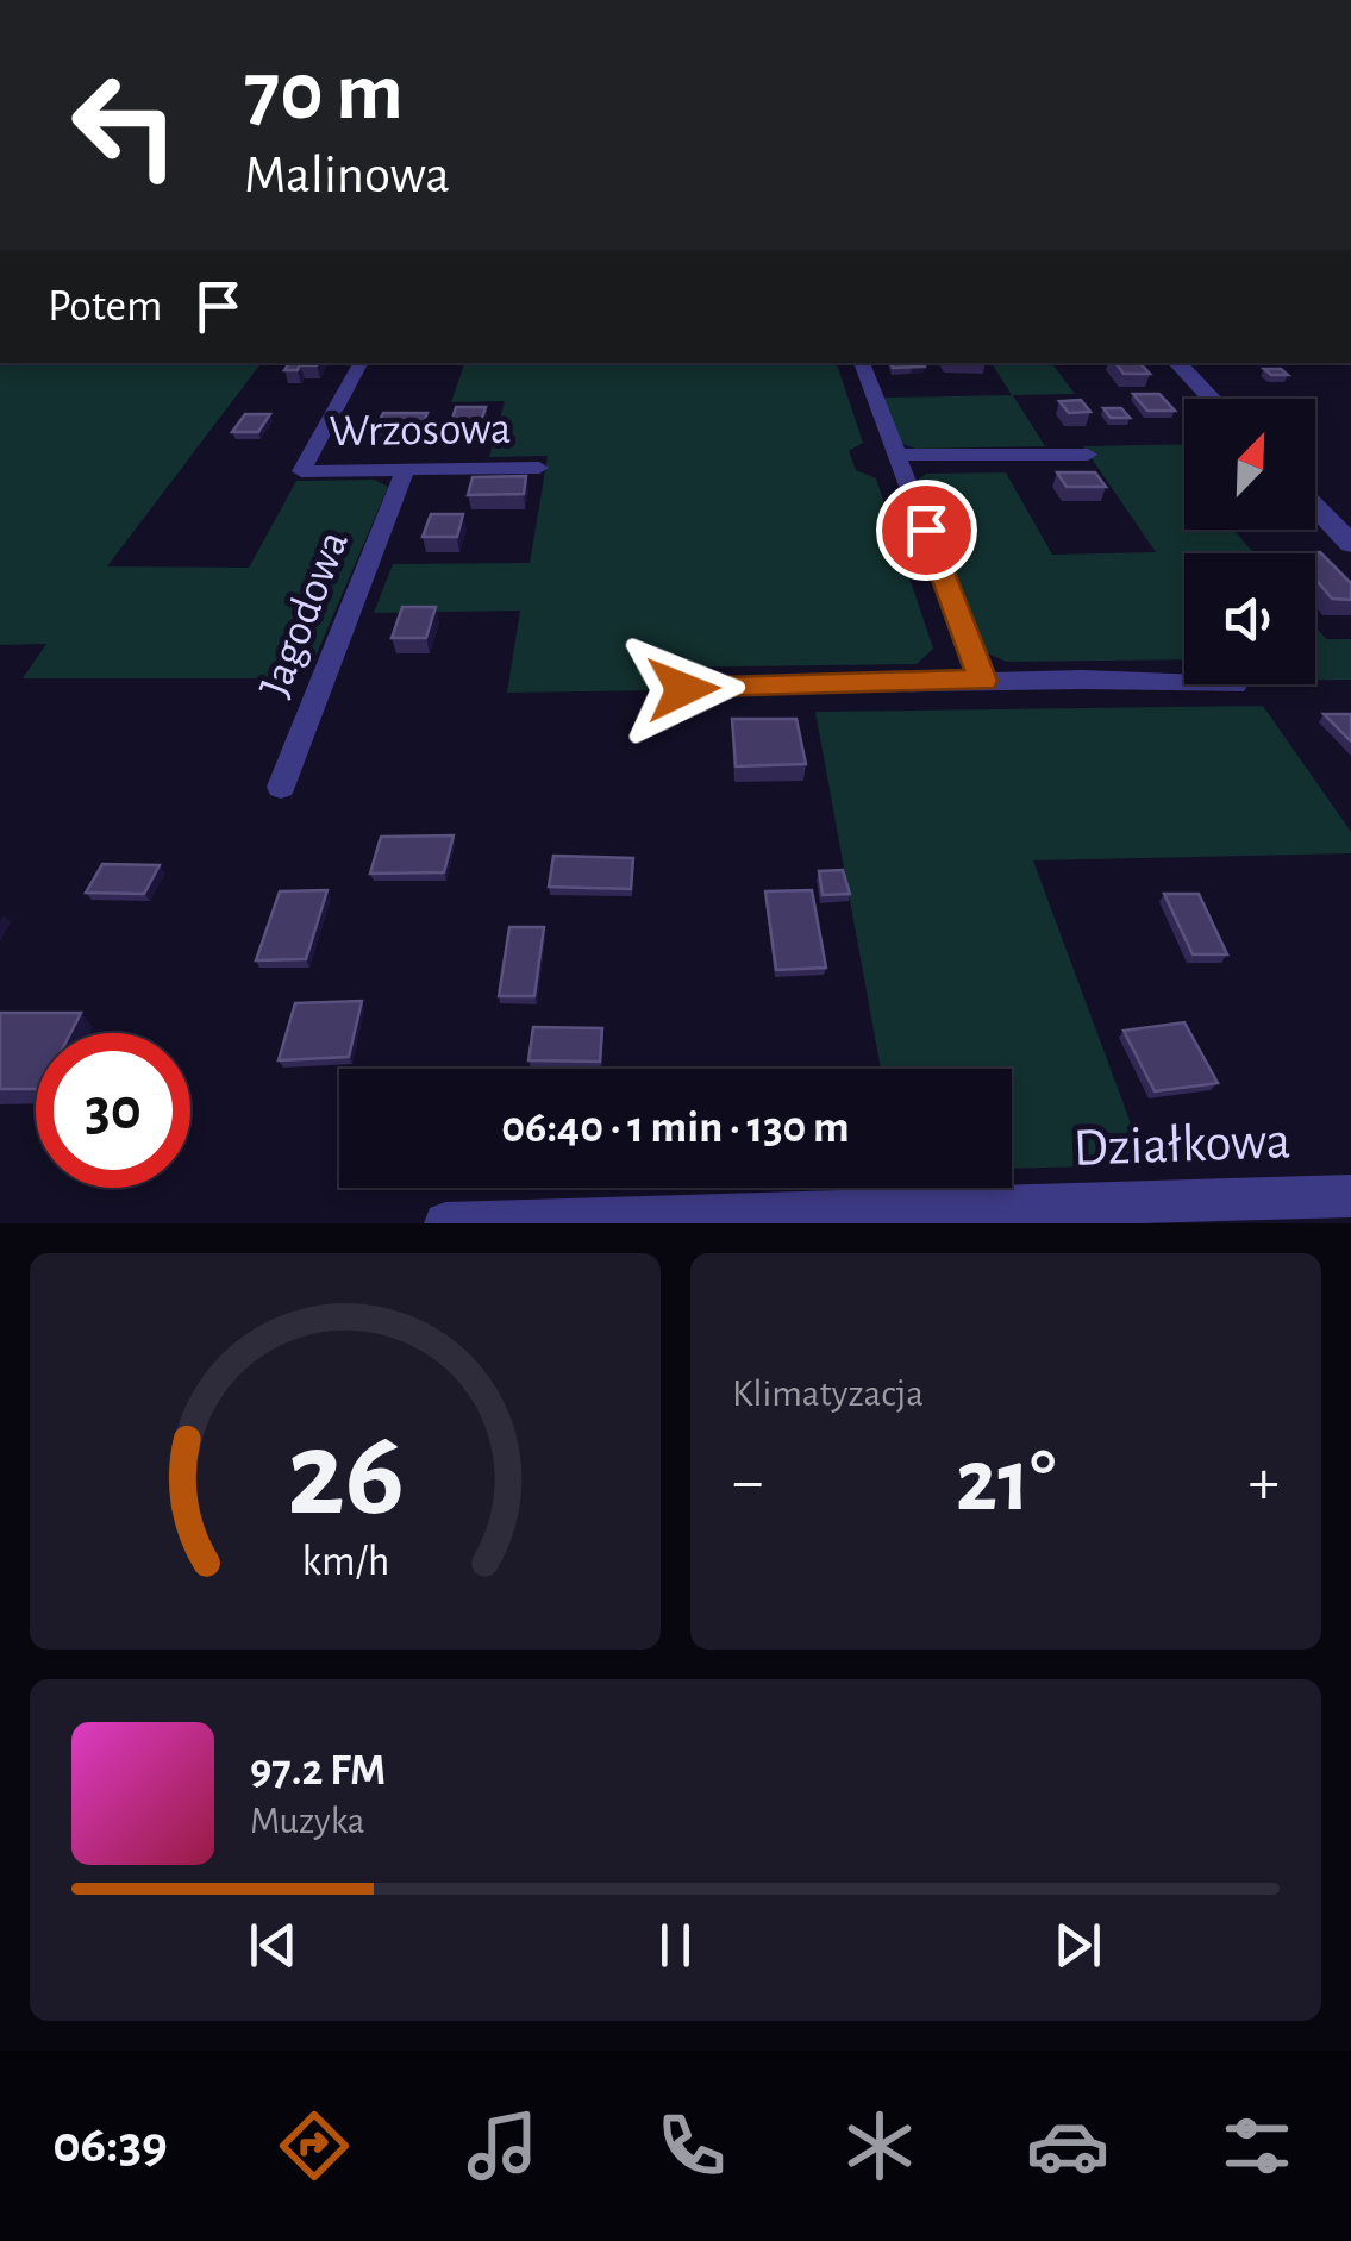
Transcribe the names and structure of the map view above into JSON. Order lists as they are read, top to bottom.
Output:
{
  "streets": {
    "street": ["Wrzosowa", "Jagodowa", "Działkowa"]
  },
  "crossings": [
    ["Wrzosowa", "Jagodowa"]
  ],
  "north": "top right",
  "page": {
    "turn": ["70 m", "Malinowa"],
    "then": "Potem",
    "limit": "30",
    "trip": "06:40 · 1 min · 130 m",
    "tile": "Klimatyzacja",
    "heat": ["−", "21°", "+"],
    "song": ["97.2 FM", "Muzyka"],
    "tabs": "06:39",
    "gauge": ["26", "km/h"]
  }
}
